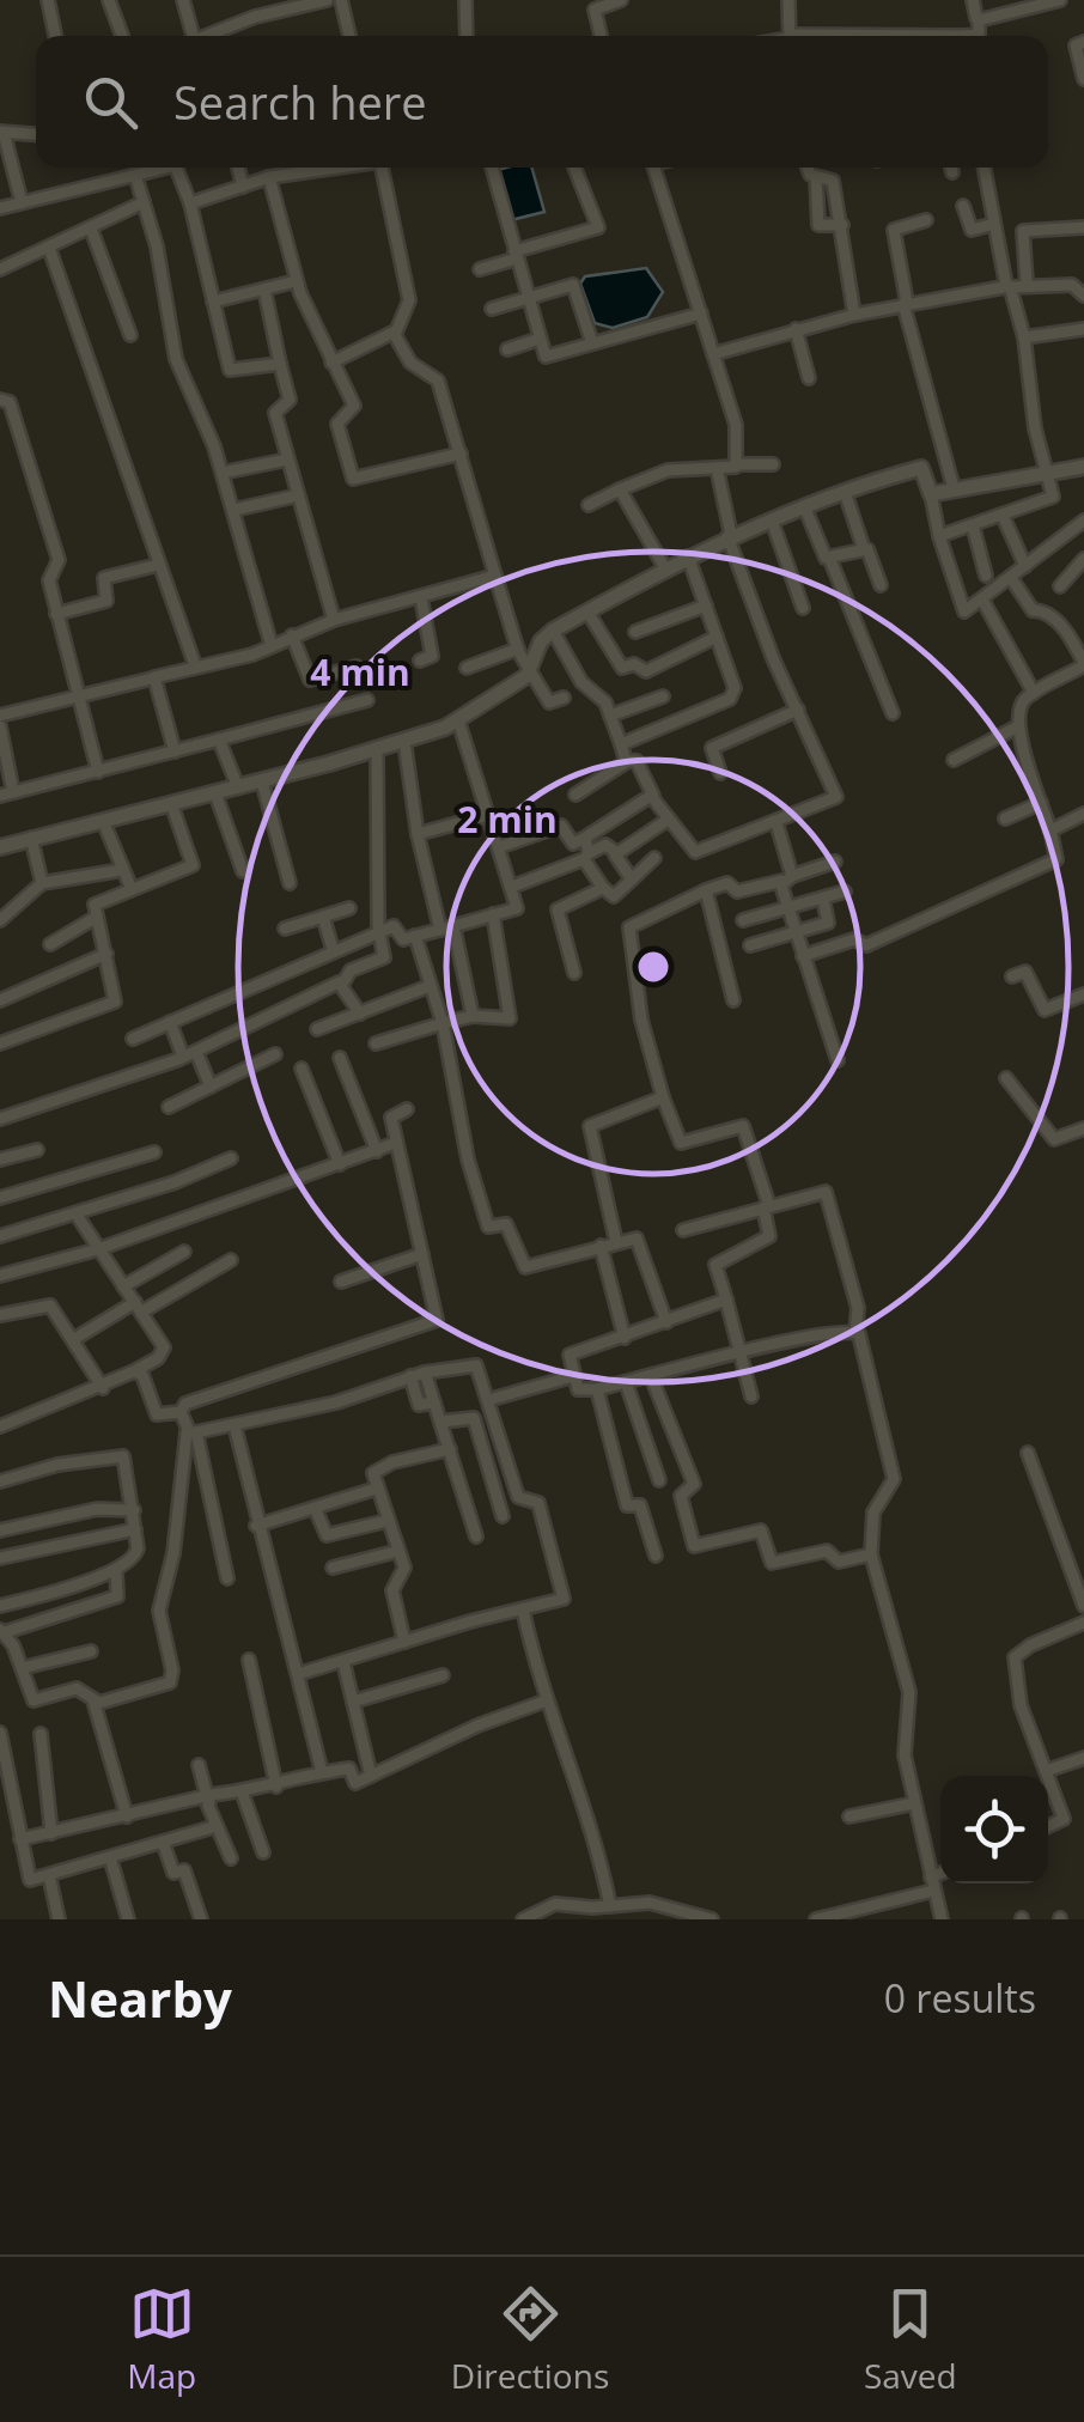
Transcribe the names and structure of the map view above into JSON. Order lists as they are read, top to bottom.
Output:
{
  "page": {
    "search": "Search here",
    "heading": ["Nearby", "0 results"],
    "nav": ["Map", "Directions", "Saved"]
  },
  "rings": ["4 min", "2 min"]
}
